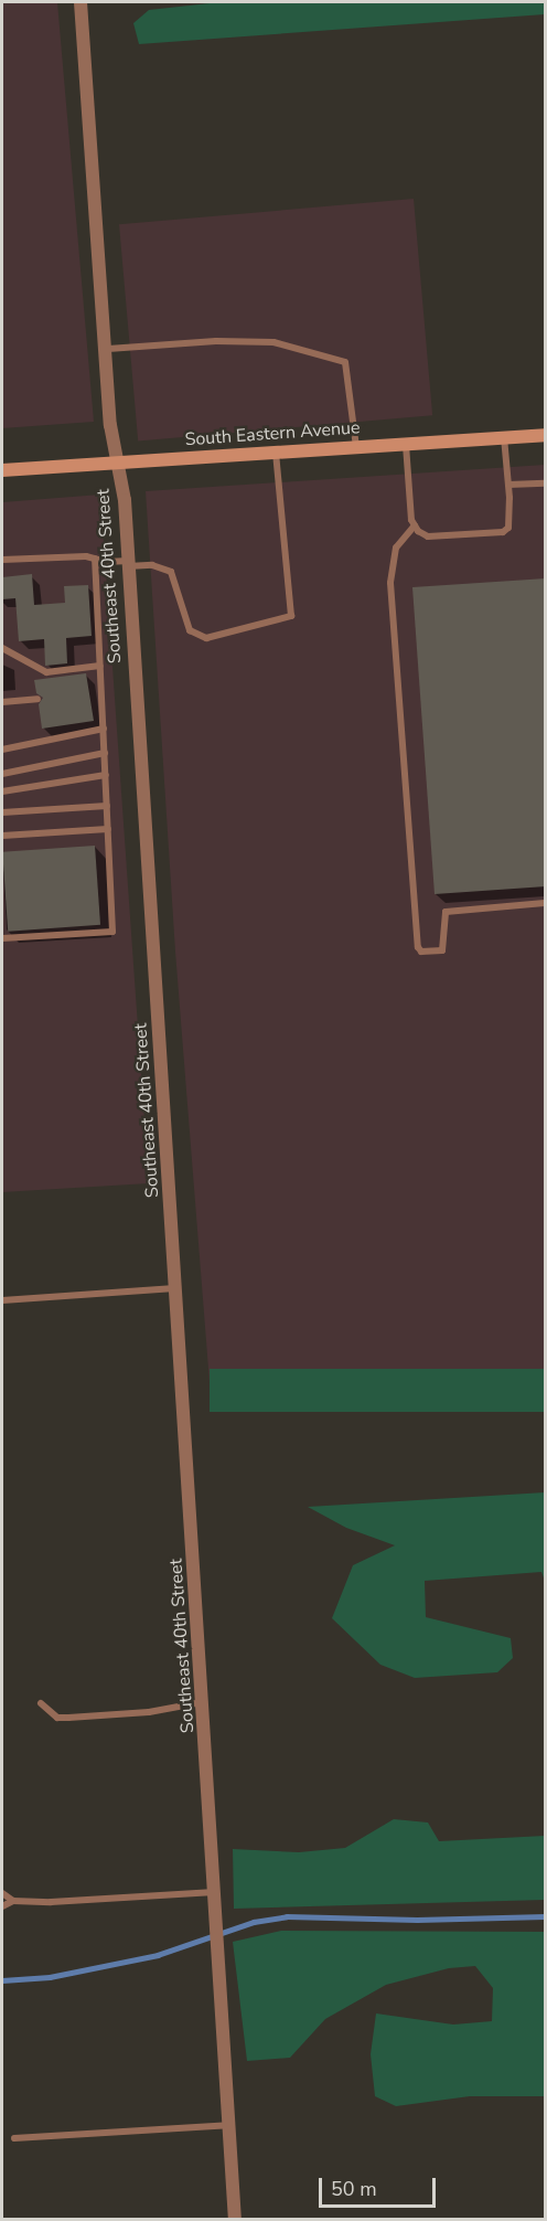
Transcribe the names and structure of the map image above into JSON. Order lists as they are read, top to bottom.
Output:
{
  "streets": {
    "main road": ["South Eastern Avenue"],
    "street": ["Southeast 40th Street"]
  },
  "crossings": [
    ["South Eastern Avenue", "Southeast 40th Street"]
  ],
  "scale_bar": "50 m"
}
